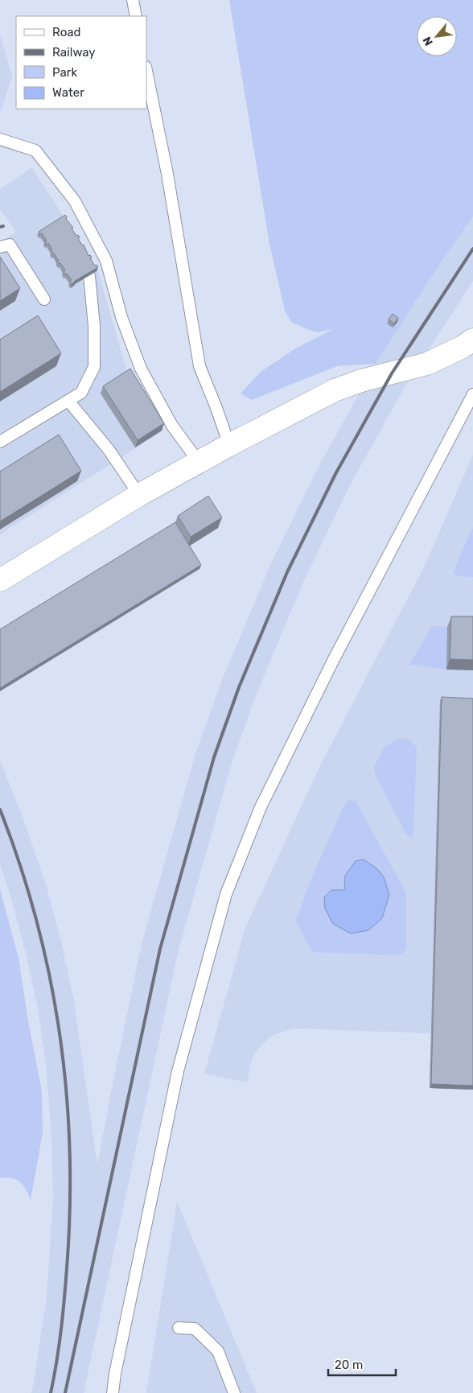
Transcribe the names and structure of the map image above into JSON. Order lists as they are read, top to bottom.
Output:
{
  "legend": [
    "Road",
    "Railway",
    "Park",
    "Water"
  ],
  "scale_bar": "20 m",
  "north": "bottom left"
}
